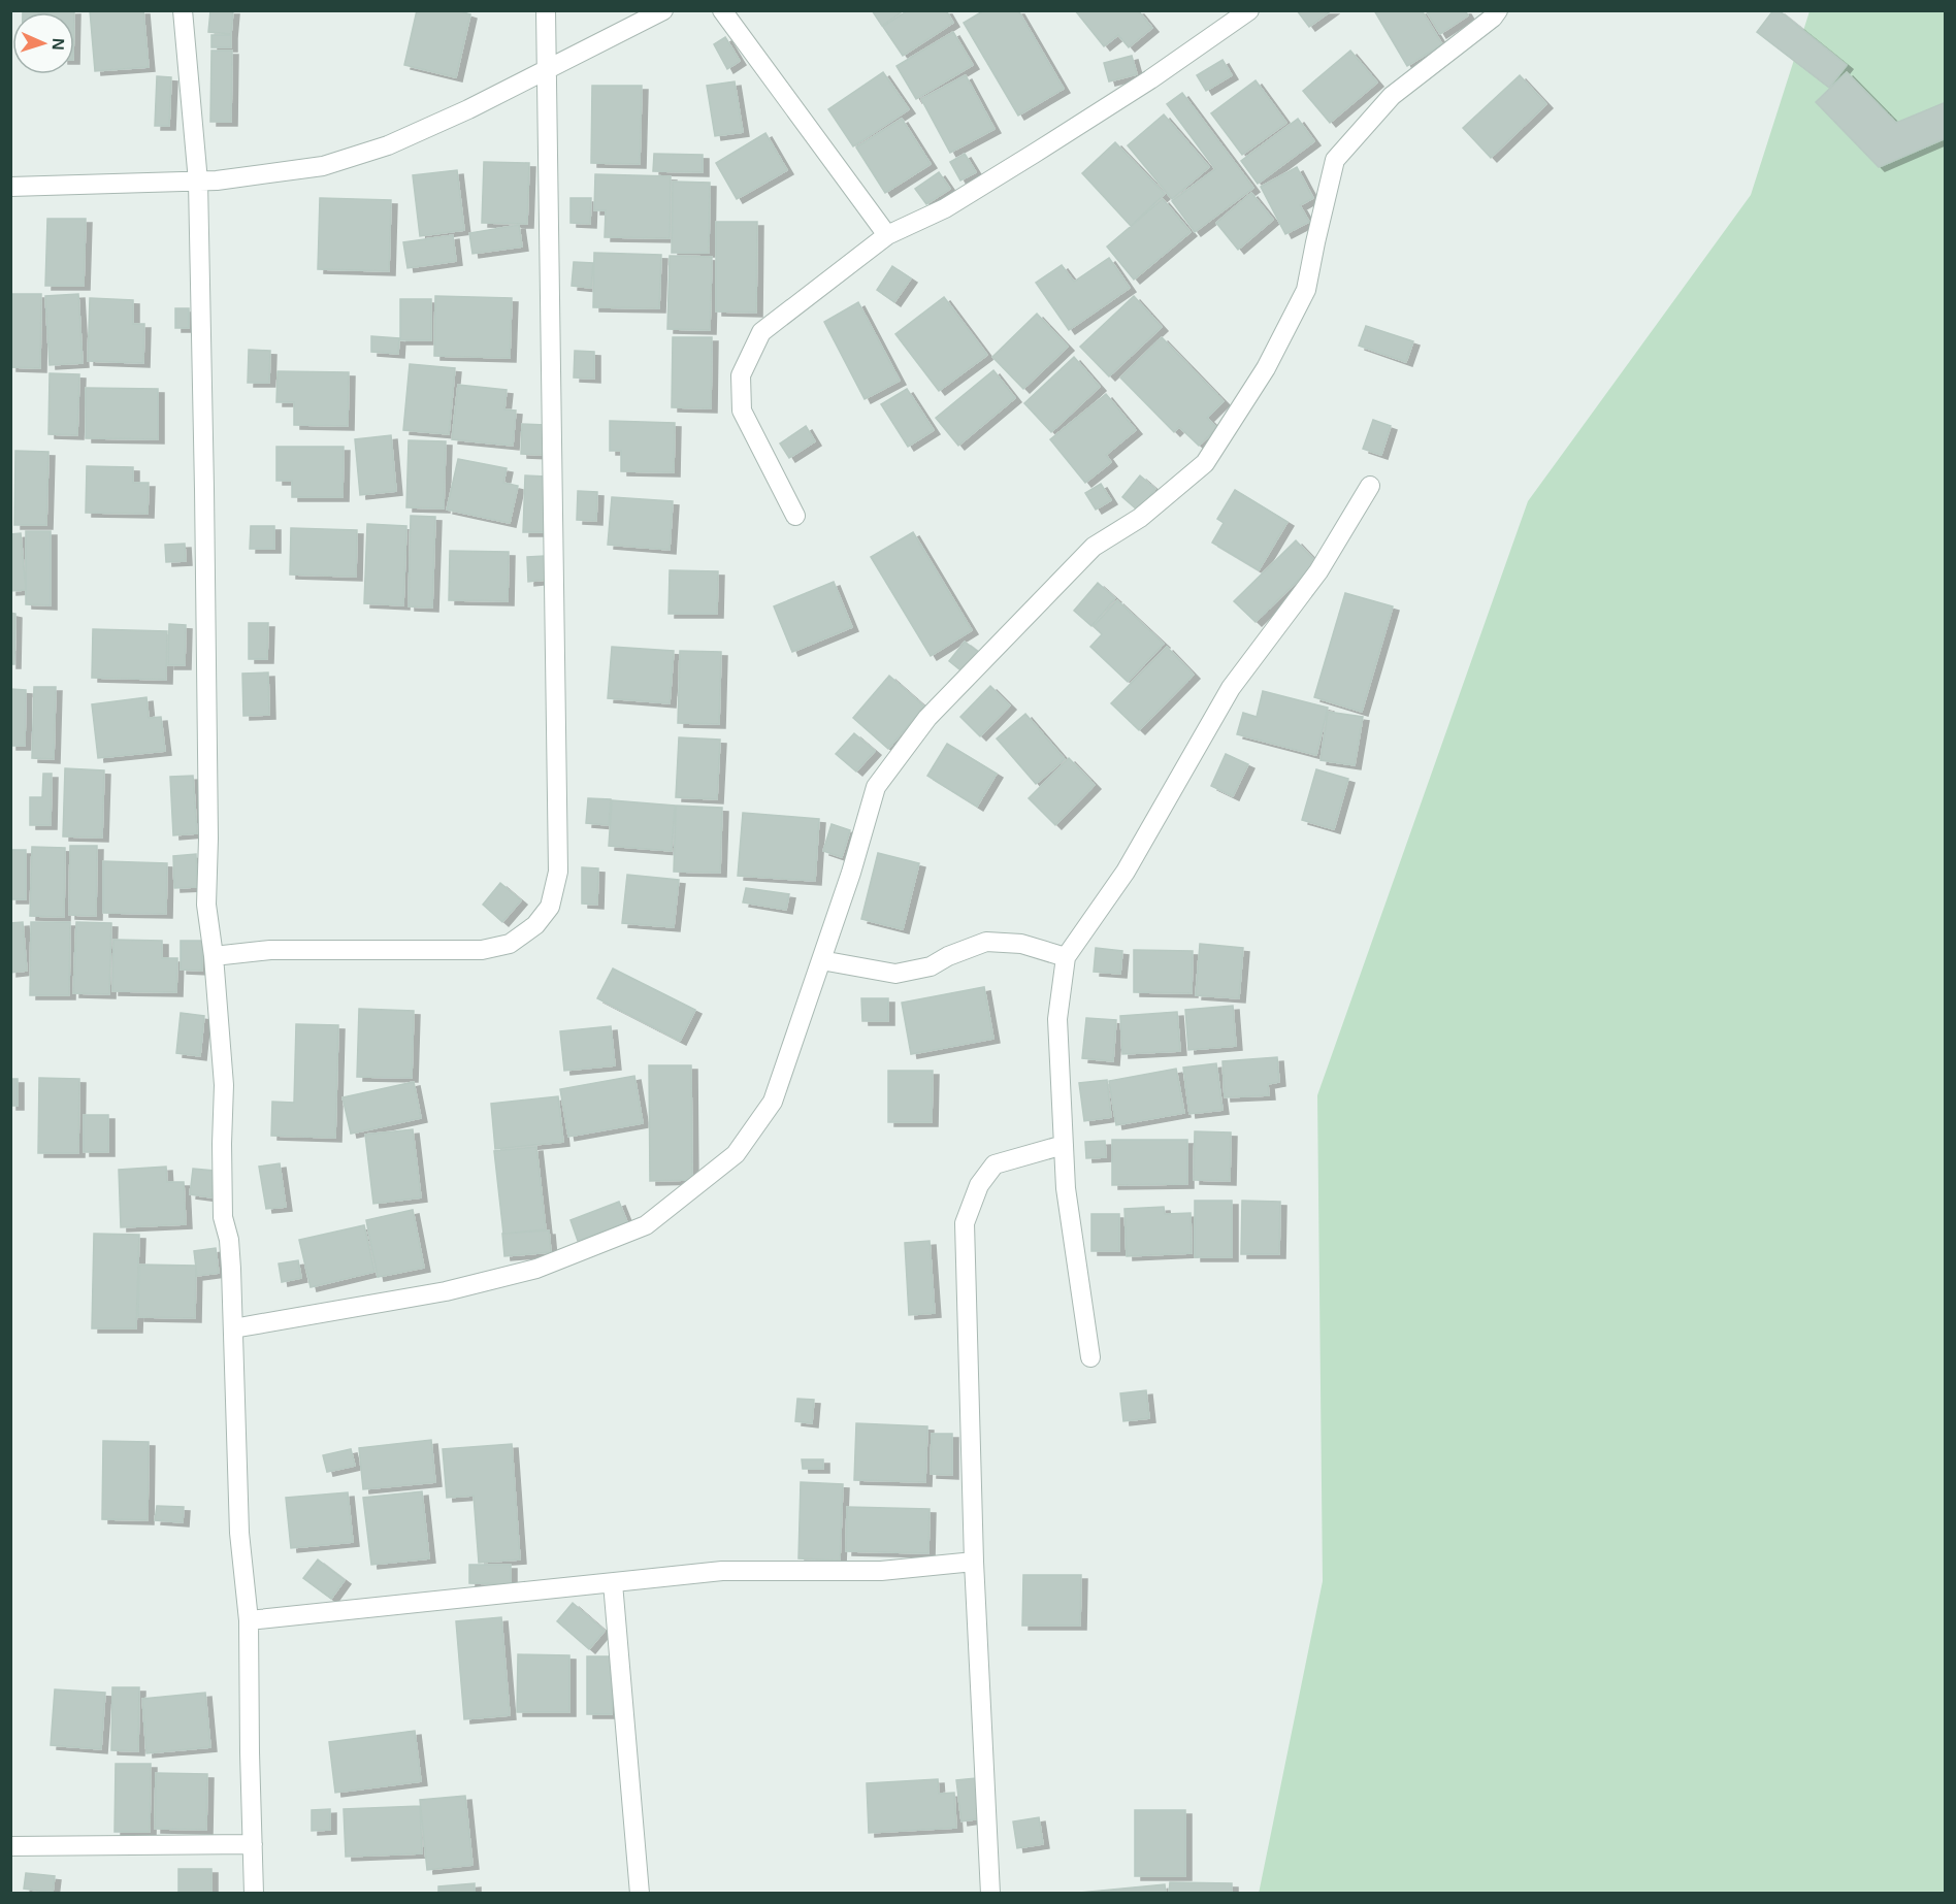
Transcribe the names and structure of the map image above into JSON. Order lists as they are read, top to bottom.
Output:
{
  "north": "right"
}
